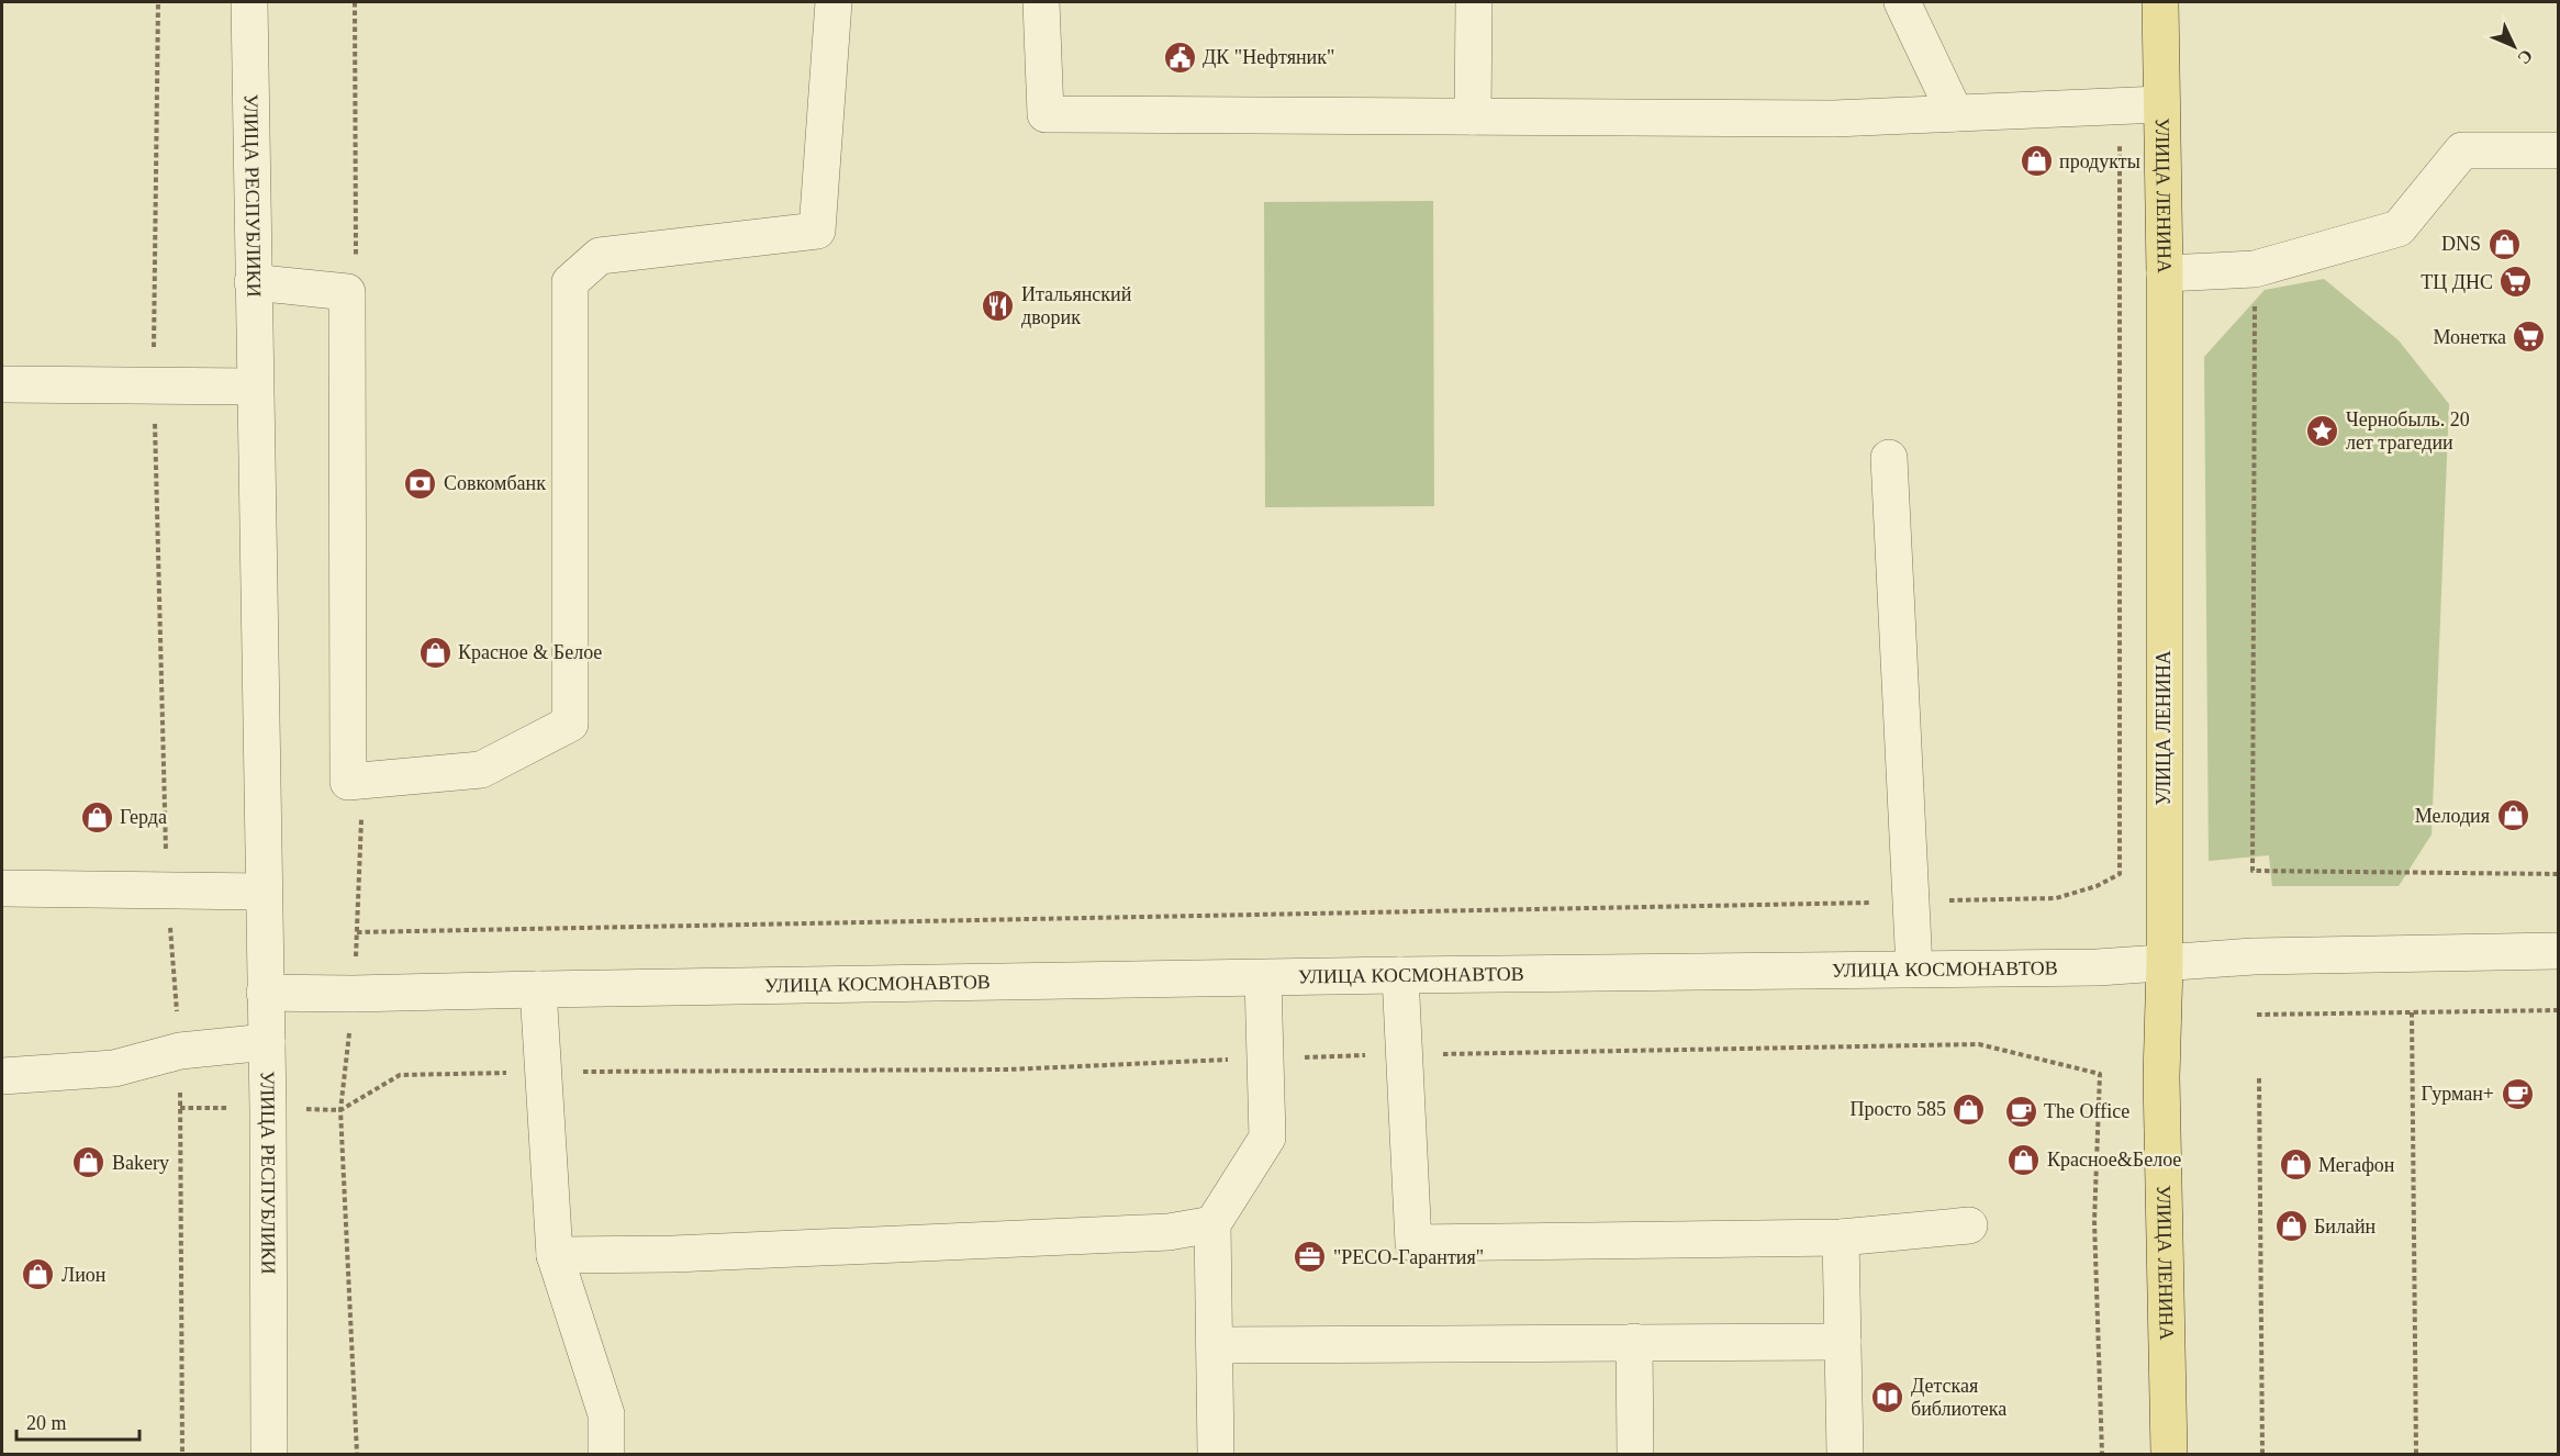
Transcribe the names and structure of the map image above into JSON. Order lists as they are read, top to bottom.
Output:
{
  "streets": {
    "main road": ["УЛИЦА ЛЕНИНА"],
    "street": ["УЛИЦА РЕСПУБЛИКИ", "УЛИЦА КОСМОНАВТОВ"]
  },
  "crossings": [
    ["УЛИЦА РЕСПУБЛИКИ", "УЛИЦА КОСМОНАВТОВ"],
    ["УЛИЦА ЛЕНИНА", "УЛИЦА КОСМОНАВТОВ"]
  ],
  "places": {
    "public building": ["ДК \"Нефтяник\""],
    "shop": [
      "продукты",
      "DNS",
      "Красное & Белое",
      "Мелодия",
      "Герда",
      "Просто 585",
      "Красное&Белое",
      "Bakery",
      "Мегафон",
      "Билайн",
      "Лион"
    ],
    "supermarket": ["ТЦ ДНС", "Монетка"],
    "restaurant": ["Итальянский дворик"],
    "place": ["Чернобыль. 20 лет трагедии"],
    "bank": ["Совкомбанк"],
    "cafe": ["Гурман+", "The Office"],
    "office": ["\"РЕСО-Гарантия\""],
    "library": ["Детская библиотека"]
  },
  "scale_bar": "20 m",
  "north": "bottom right"
}
